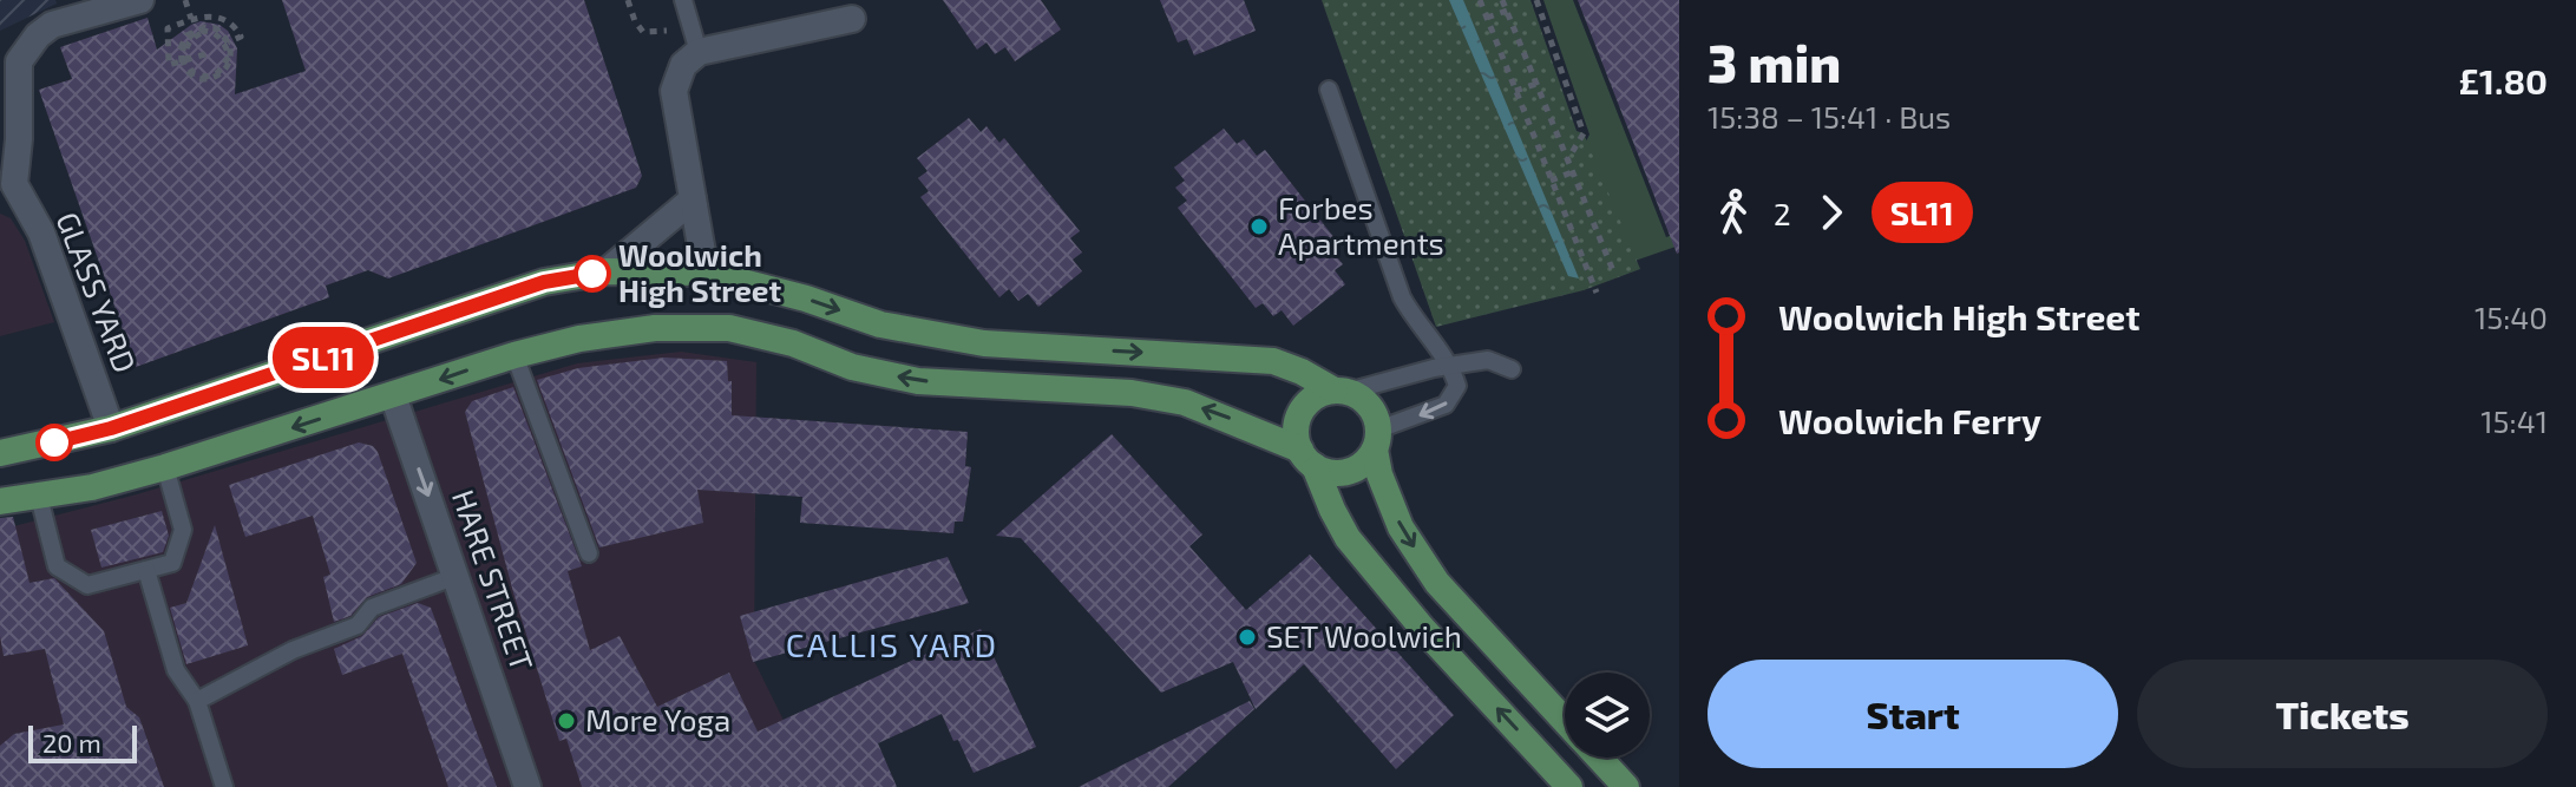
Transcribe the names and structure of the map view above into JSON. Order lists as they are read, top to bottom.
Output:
{
  "streets": {
    "street": ["GLASS YARD", "HARE STREET"]
  },
  "one_way": ["HARE STREET"],
  "districts": ["CALLIS YARD"],
  "places": [
    "Forbes Apartments",
    "Woolwich High Street",
    "SET Woolwich",
    "More Yoga"
  ],
  "lines": ["bus line SL11"],
  "scale_bar": "20 m",
  "page": {
    "on_map": "SL11",
    "heading": ["3 min", "15:38 – 15:41 · Bus", "£1.80"],
    "legs": ["2", "SL11"],
    "list": [
      {
        "name": "Woolwich High Street",
        "value": "15:40"
      },
      {
        "name": "Woolwich Ferry",
        "value": "15:41"
      }
    ],
    "buttons": ["Start", "Tickets"],
    "scale": "20 m"
  }
}
